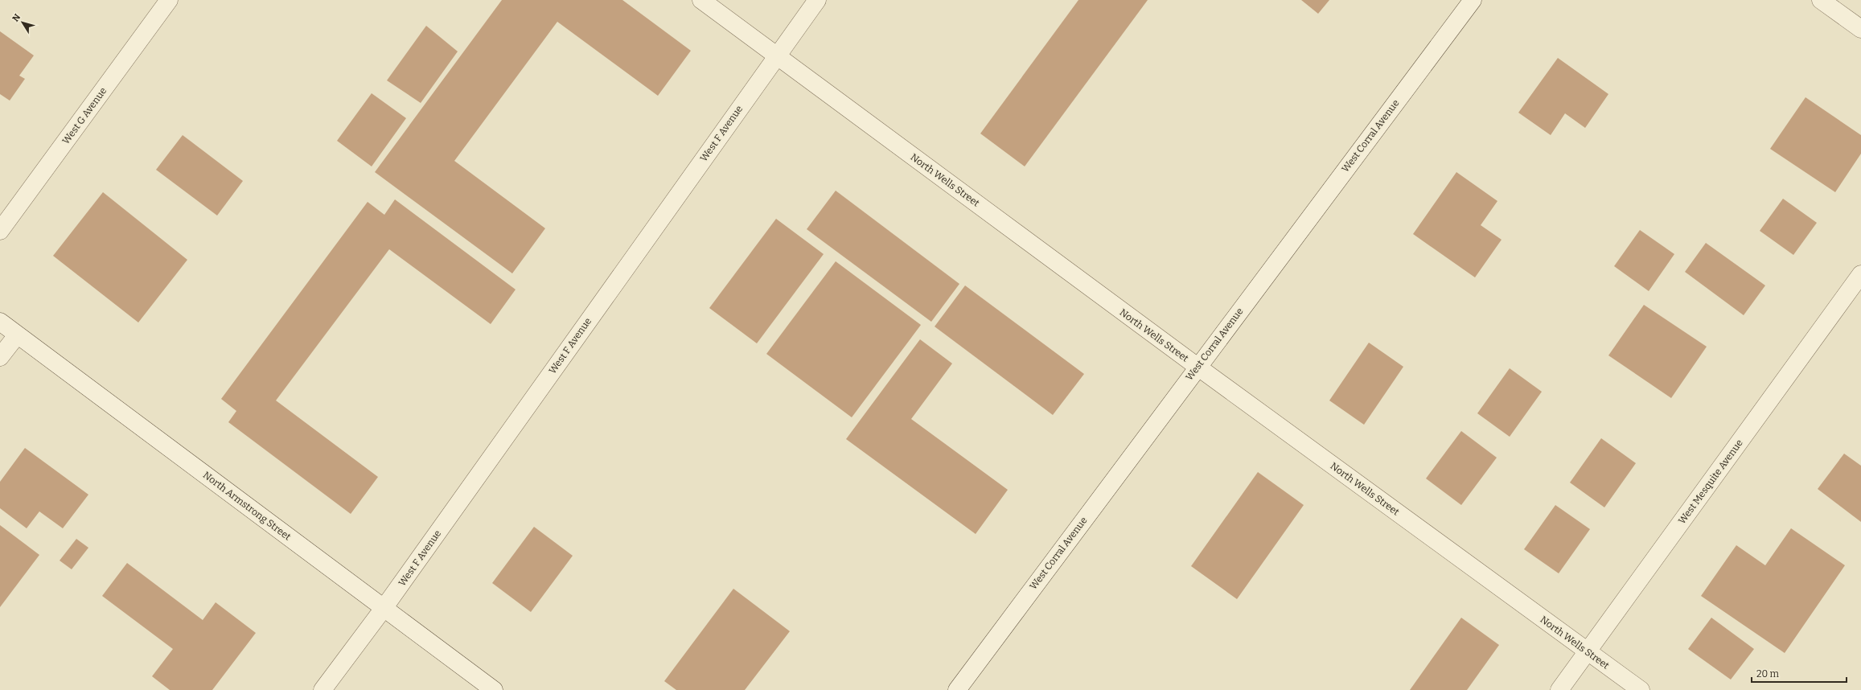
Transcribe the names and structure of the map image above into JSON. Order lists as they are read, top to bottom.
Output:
{
  "streets": {
    "street": [
      "West G Avenue",
      "West F Avenue",
      "West Corral Avenue",
      "North Wells Street",
      "West Mesquite Avenue",
      "North Armstrong Street"
    ]
  },
  "crossings": [
    ["West F Avenue", "North Wells Street"],
    ["West F Avenue", "North Armstrong Street"],
    ["West Corral Avenue", "North Wells Street"],
    ["North Wells Street", "West Mesquite Avenue"]
  ],
  "scale_bar": "20 m",
  "north": "top left"
}
